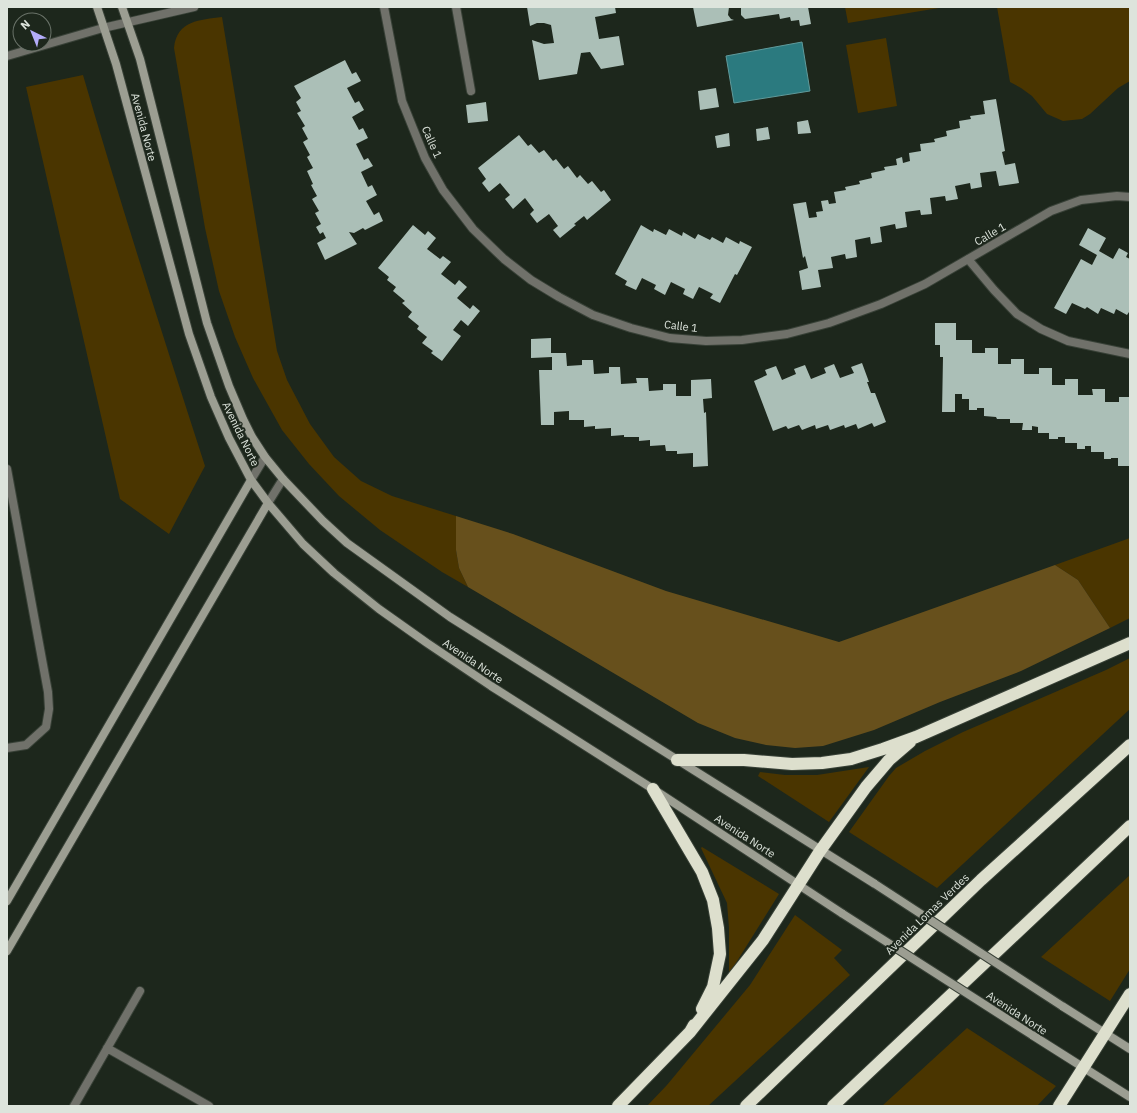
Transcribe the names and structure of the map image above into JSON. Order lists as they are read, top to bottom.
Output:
{
  "streets": {
    "highway": ["Avenida Lomas Verdes"],
    "street": ["Avenida Norte", "Calle 1"]
  },
  "north": "top left"
}
